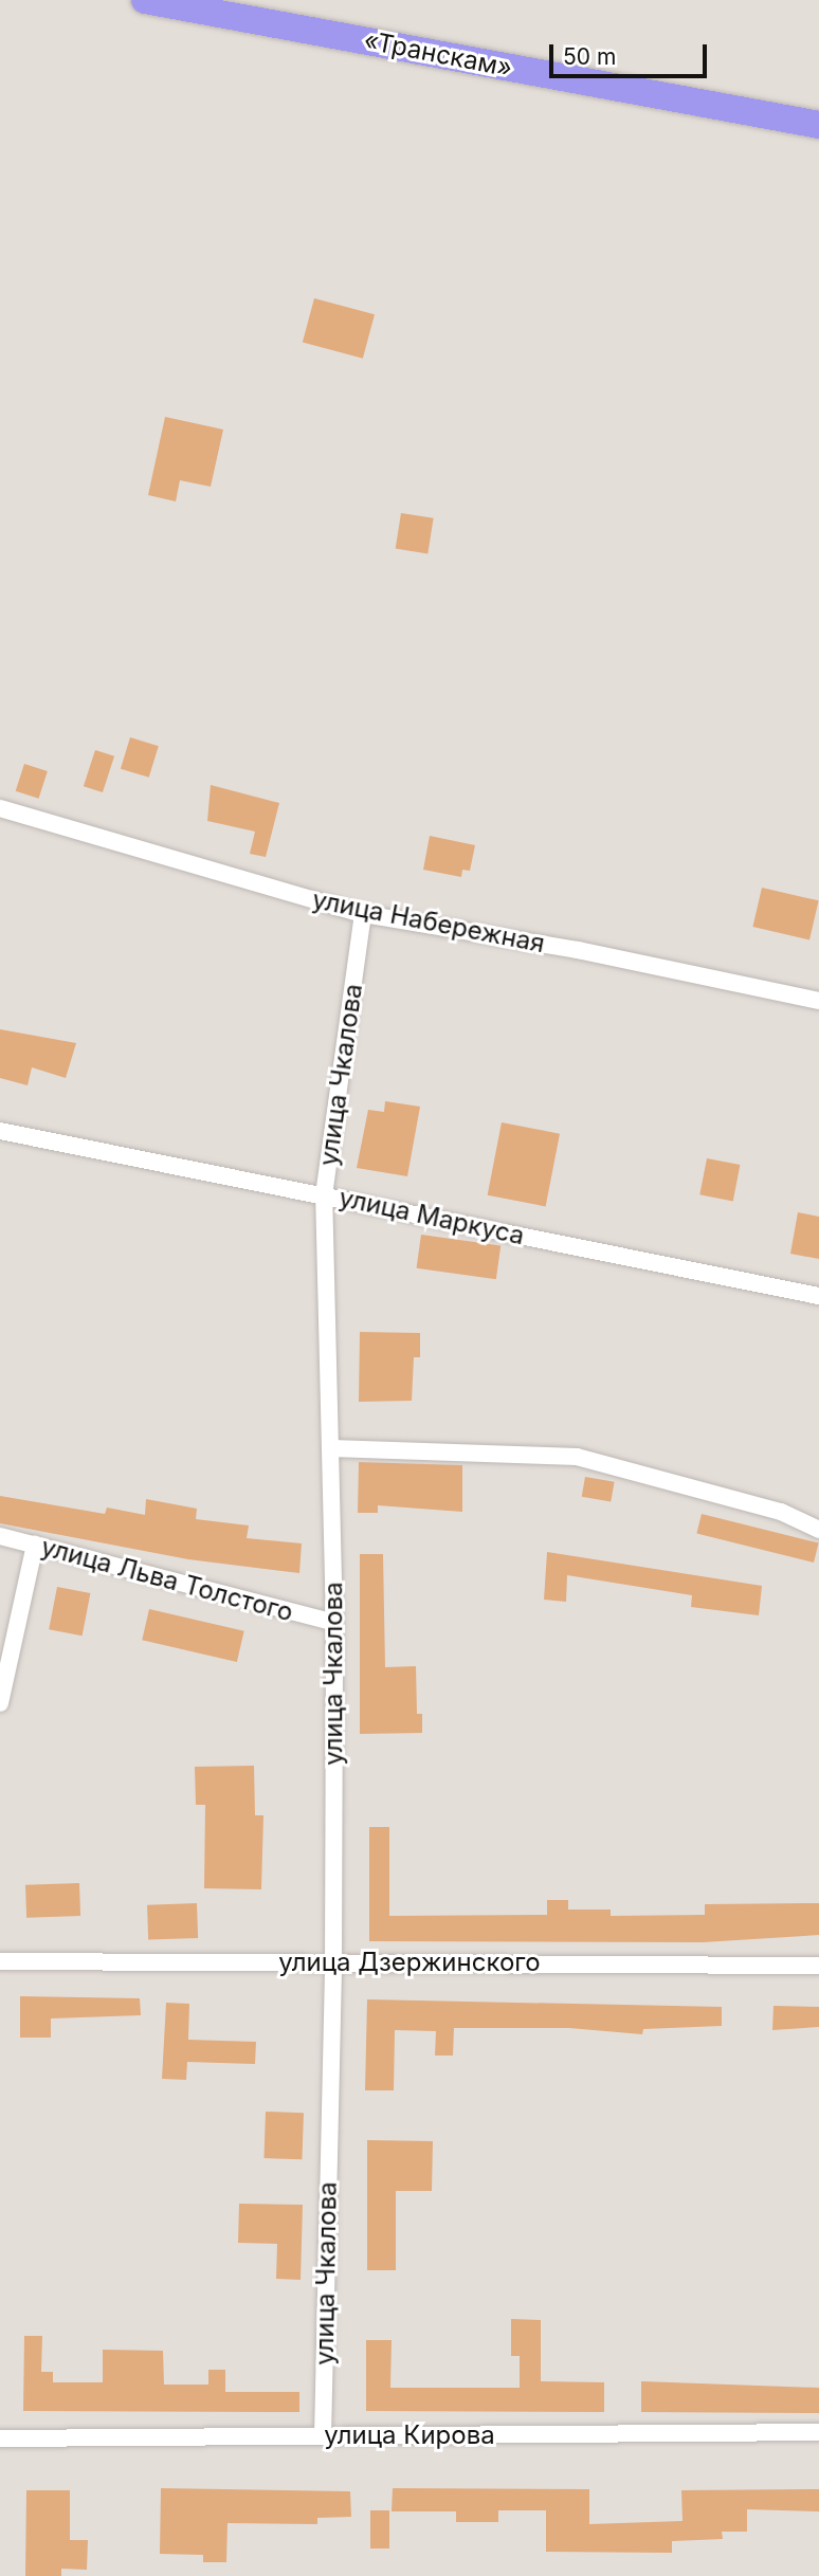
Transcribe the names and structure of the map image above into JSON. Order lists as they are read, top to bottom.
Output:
{
  "streets": {
    "highway": ["«Транскам»"],
    "street": [
      "улица Набережная",
      "улица Чкалова",
      "улица Маркуса",
      "улица Льва Толстого",
      "улица Дзержинского",
      "улица Кирова"
    ]
  },
  "crossings": [
    ["улица Набережная", "улица Чкалова"],
    ["улица Чкалова", "улица Маркуса"],
    ["улица Чкалова", "улица Льва Толстого"],
    ["улица Чкалова", "улица Дзержинского"],
    ["улица Чкалова", "улица Кирова"]
  ],
  "scale_bar": "50 m"
}
